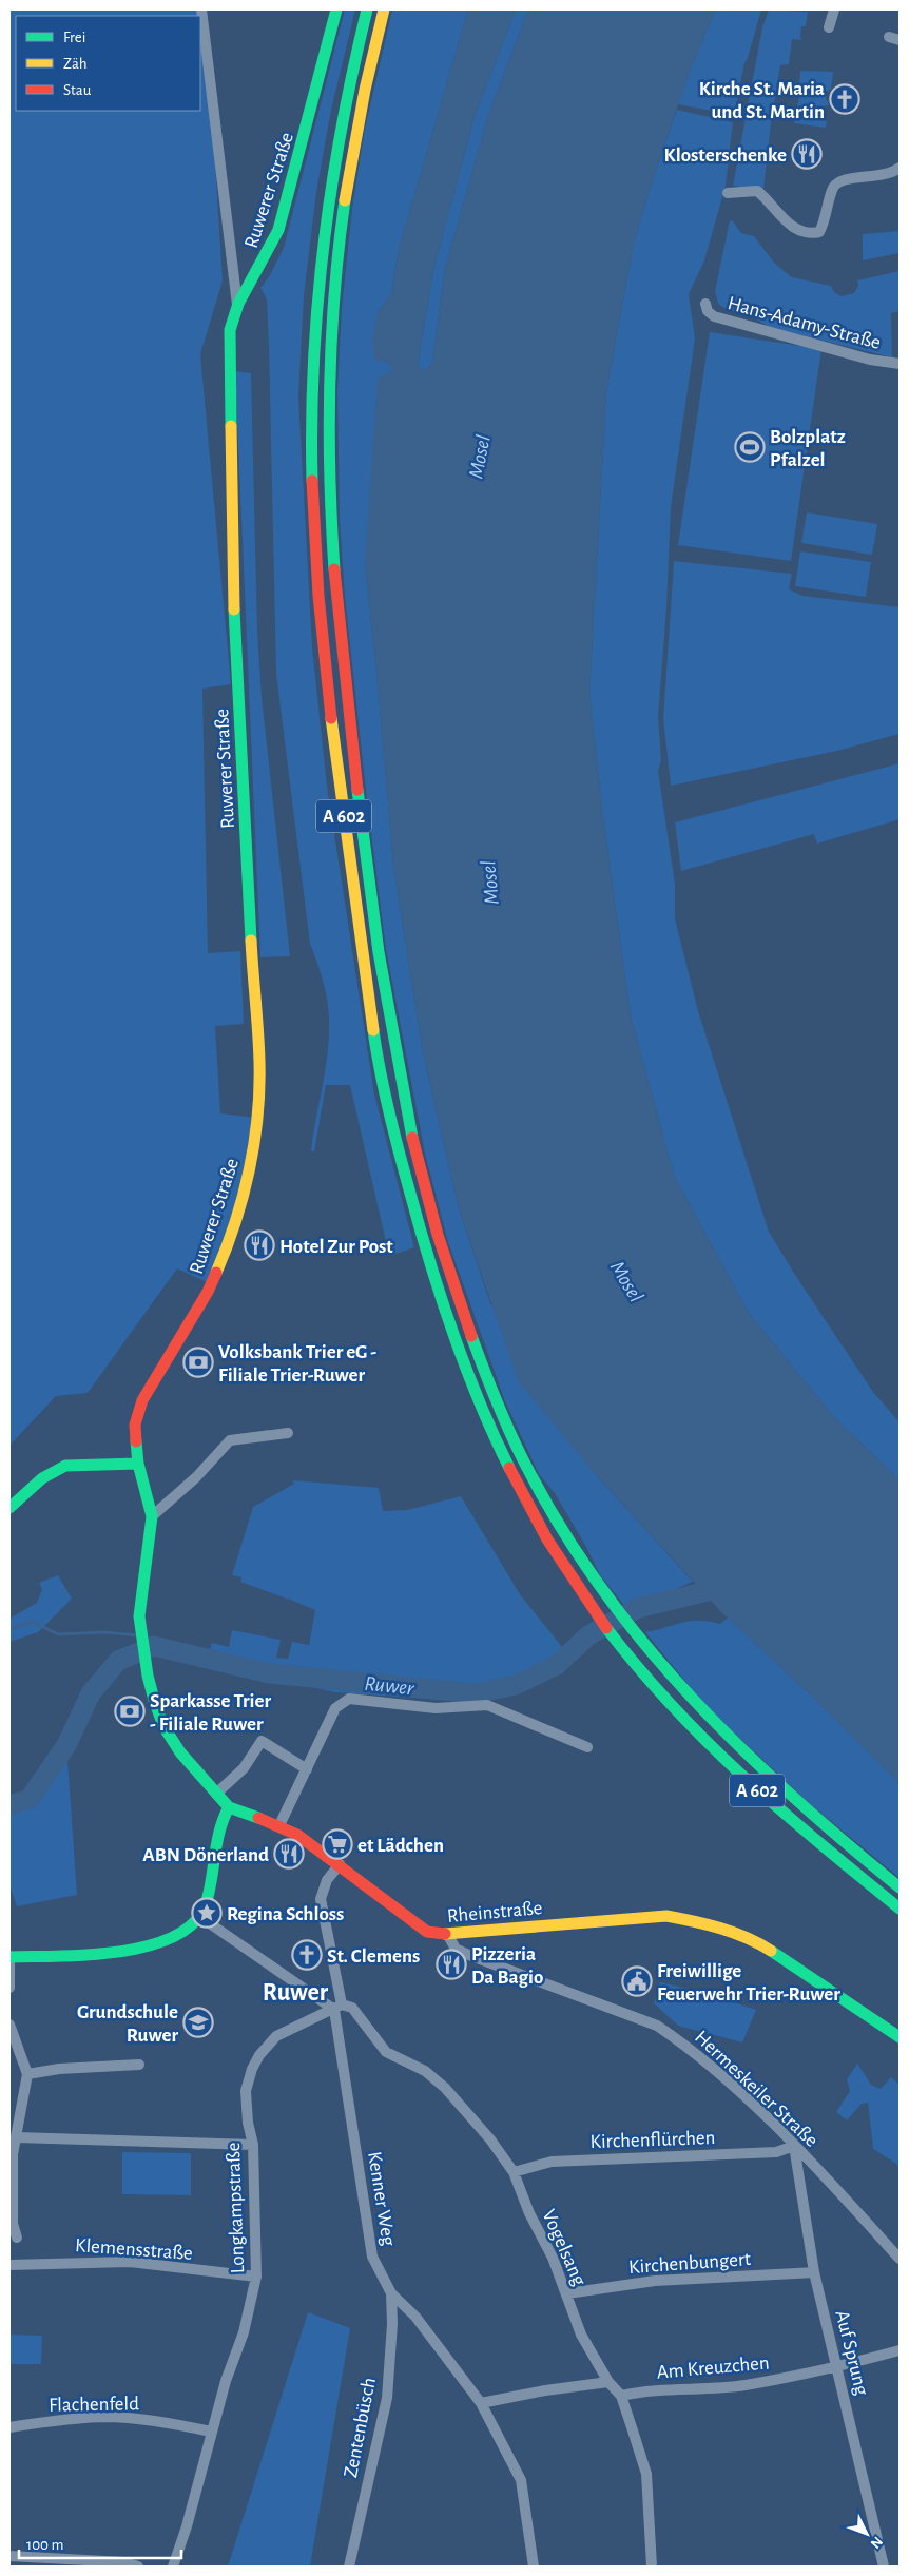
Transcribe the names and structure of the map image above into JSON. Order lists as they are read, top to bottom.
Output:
{
  "streets": {
    "main road": ["Ruwerer Straße", "A 602", "Rheinstraße"],
    "street": [
      "Hans-Adamy-Straße",
      "Hermeskeiler Straße",
      "Kirchenflürchen",
      "Kenner Weg",
      "Longkampstraße",
      "Vogelsang",
      "Klemensstraße",
      "Kirchenbungert",
      "Auf Sprung",
      "Am Kreuzchen",
      "Flachenfeld",
      "Zentenbüsch"
    ]
  },
  "crossings": [
    ["Ruwerer Straße", "Rheinstraße"],
    ["Rheinstraße", "Hermeskeiler Straße"],
    ["Rheinstraße", "Kenner Weg"],
    ["Hermeskeiler Straße", "Kirchenflürchen"],
    ["Hermeskeiler Straße", "Auf Sprung"],
    ["Kirchenflürchen", "Vogelsang"],
    ["Kirchenflürchen", "Auf Sprung"],
    ["Kenner Weg", "Longkampstraße"],
    ["Kenner Weg", "Vogelsang"],
    ["Kenner Weg", "Zentenbüsch"],
    ["Longkampstraße", "Vogelsang"],
    ["Longkampstraße", "Klemensstraße"],
    ["Longkampstraße", "Flachenfeld"],
    ["Vogelsang", "Kirchenbungert"],
    ["Vogelsang", "Am Kreuzchen"],
    ["Kirchenbungert", "Auf Sprung"],
    ["Auf Sprung", "Am Kreuzchen"]
  ],
  "districts": ["Ruwer"],
  "water": ["Mosel", "Ruwer"],
  "places": {
    "church": ["Kirche St. Maria und St. Martin", "St. Clemens"],
    "restaurant": [
      "Klosterschenke",
      "Hotel Zur Post",
      "ABN Dönerland",
      "Pizzeria Da Bagio"
    ],
    "sports": ["Bolzplatz Pfalzel"],
    "bank": ["Volksbank Trier eG - Filiale Trier-Ruwer", "Sparkasse Trier - Filiale Ruwer"],
    "supermarket": ["et Lädchen"],
    "place": ["Regina Schloss"],
    "public building": ["Freiwillige Feuerwehr Trier-Ruwer"],
    "school or university": ["Grundschule Ruwer"]
  },
  "legend": ["Frei", "Zäh", "Stau"],
  "scale_bar": "100 m",
  "north": "bottom right"
}
